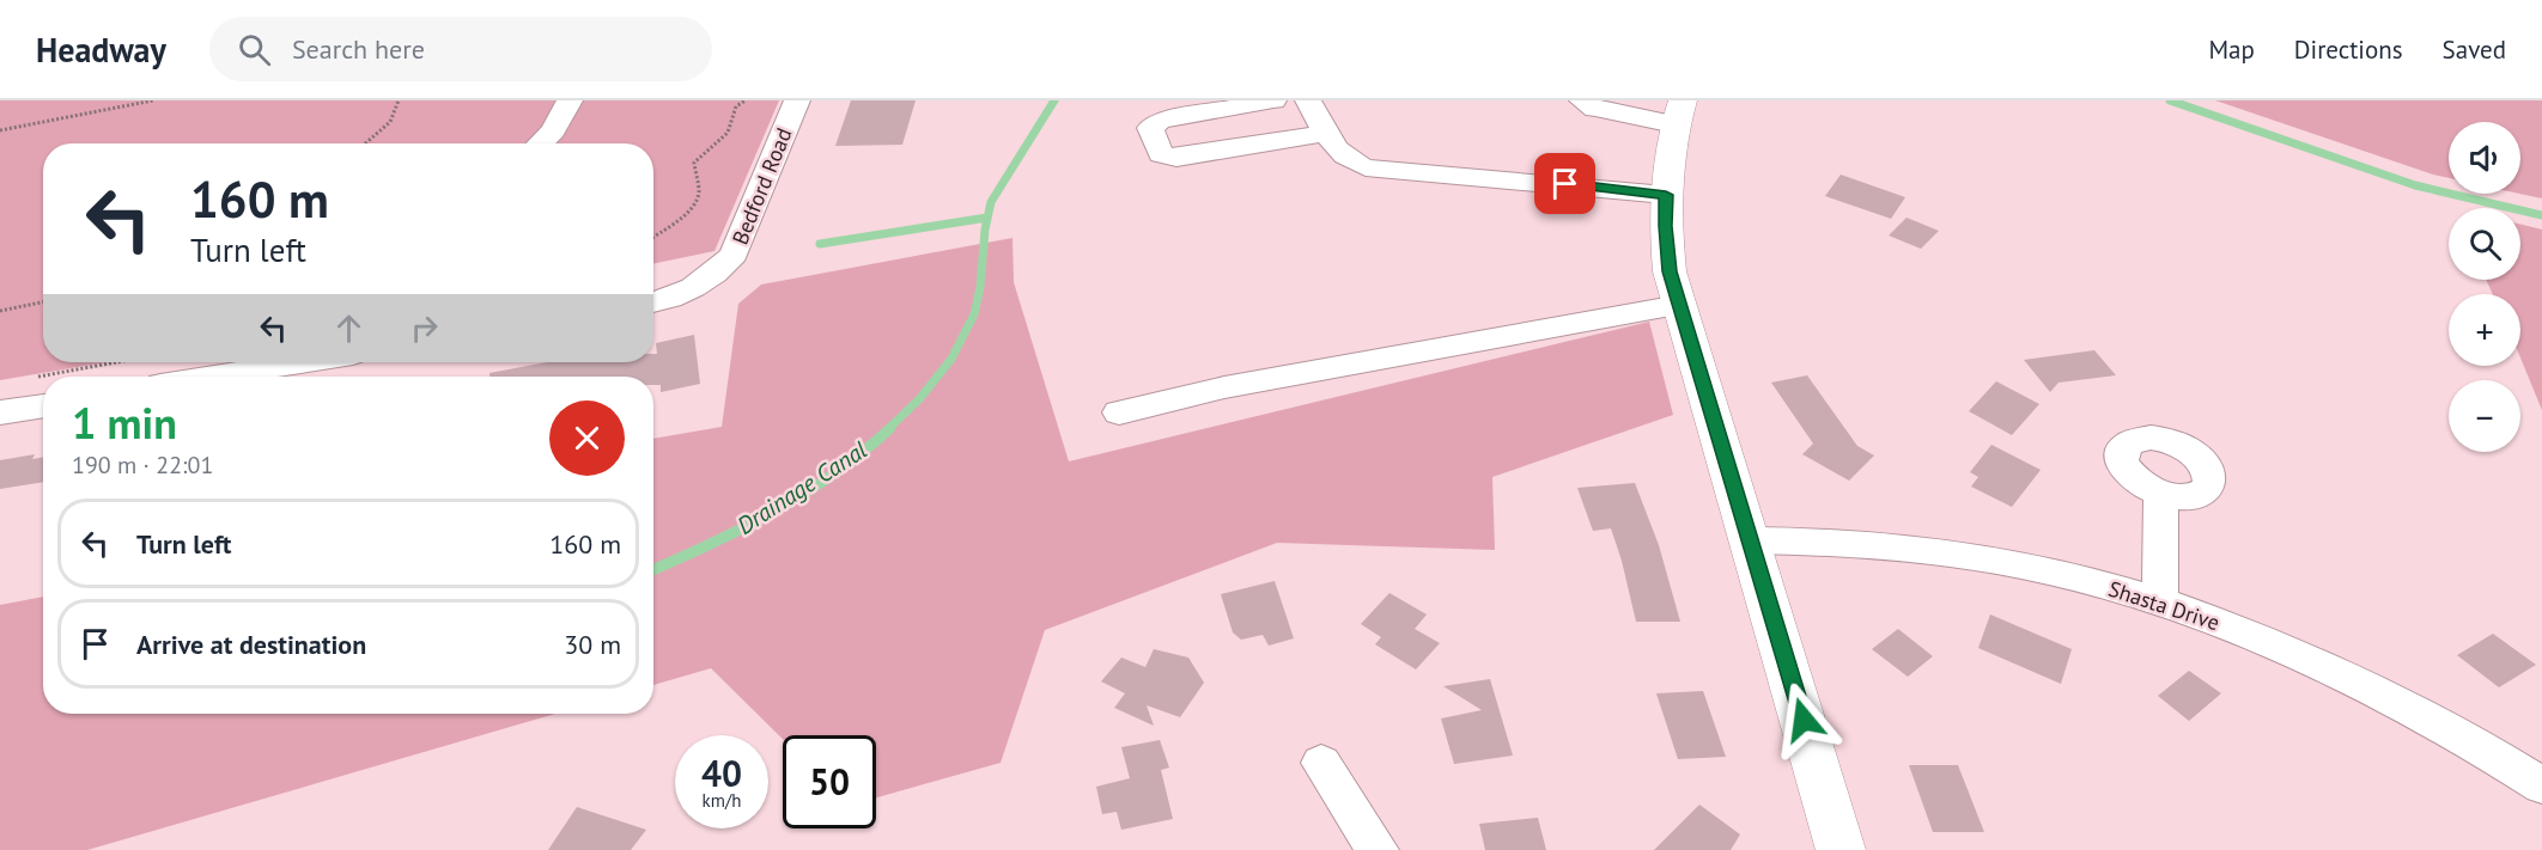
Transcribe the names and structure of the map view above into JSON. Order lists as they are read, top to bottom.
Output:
{
  "streets": {
    "street": ["Bedford Road", "Shasta Drive"]
  },
  "water": ["Drainage Canal"],
  "page": {
    "header": "Headway",
    "search": "Search here",
    "nav": ["Map", "Directions", "Saved"],
    "map_buttons": ["+", "−"],
    "turn": ["160 m", "Turn left"],
    "heading": ["1 min", "190 m · 22:01"],
    "list": [
      {
        "name": "Turn left",
        "value": "160 m"
      },
      {
        "name": "Arrive at destination",
        "value": "30 m"
      }
    ],
    "speed": "40 km/h",
    "limit": "50"
  }
}
